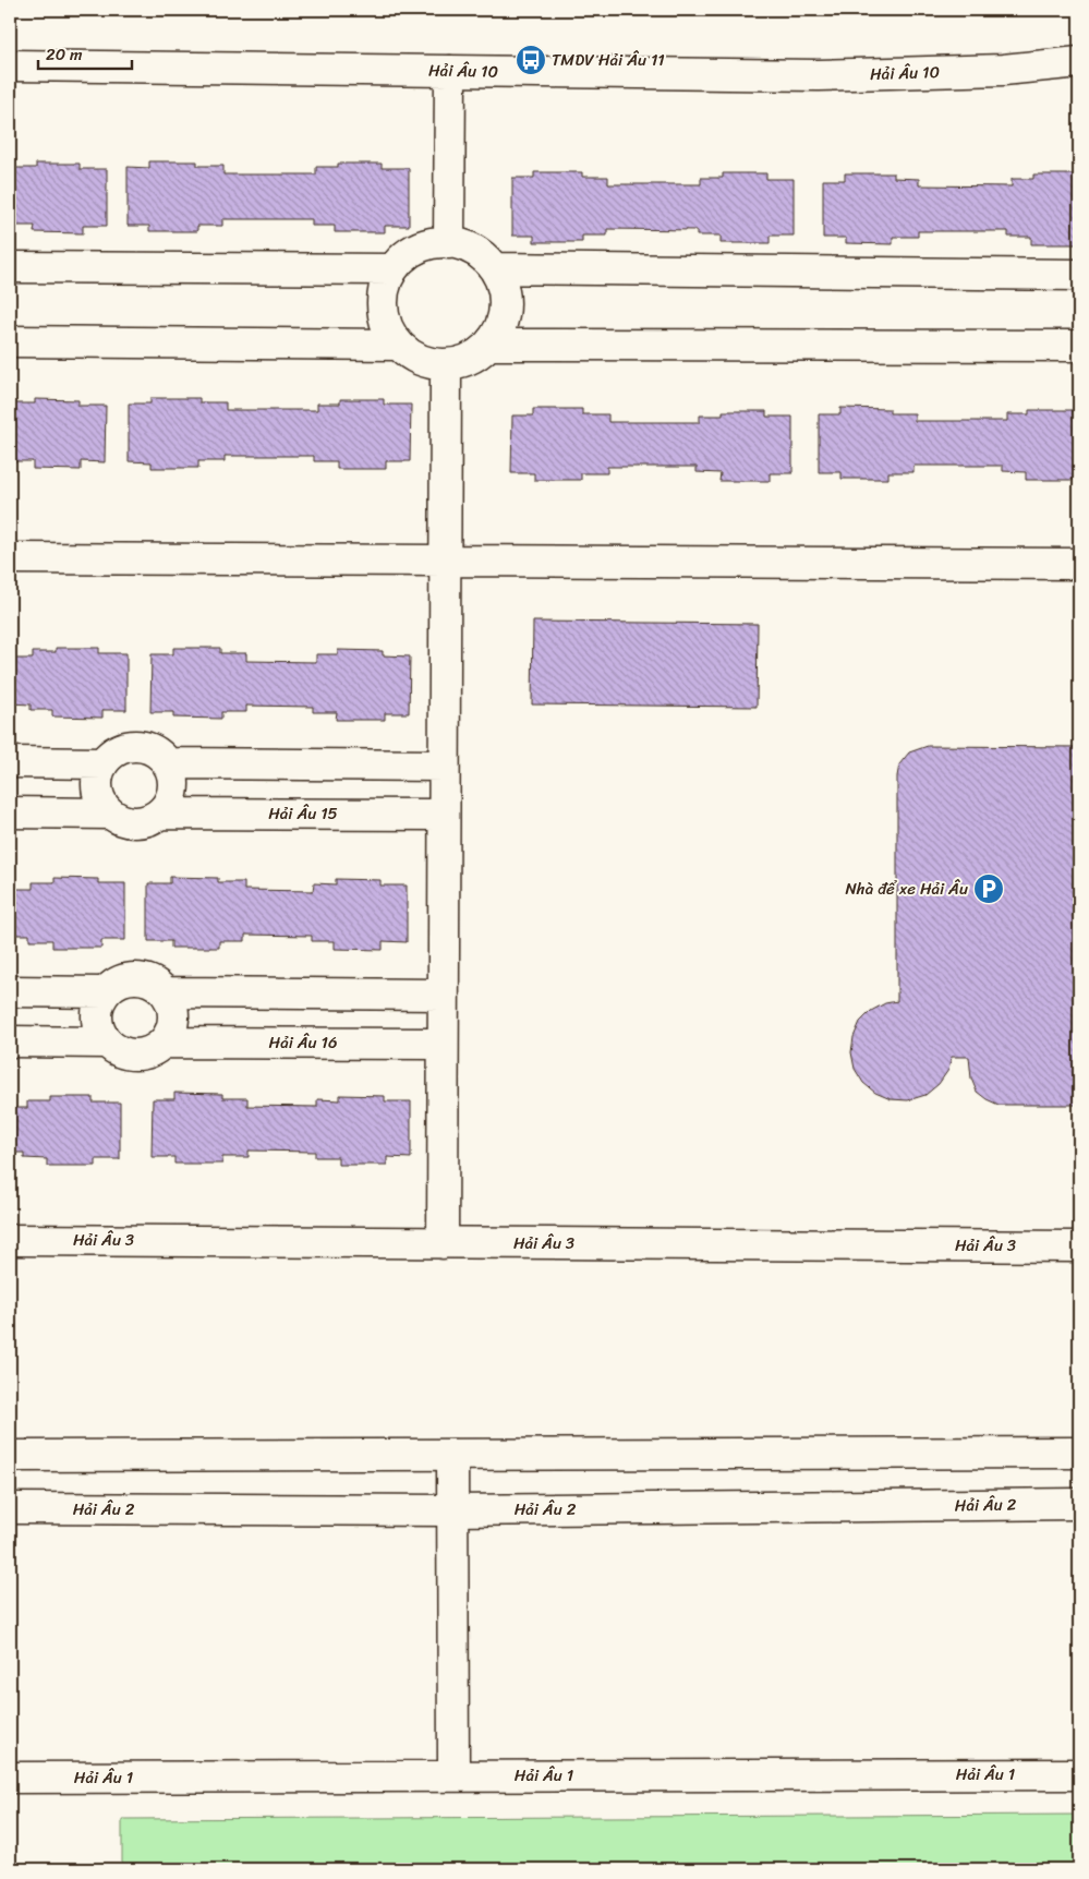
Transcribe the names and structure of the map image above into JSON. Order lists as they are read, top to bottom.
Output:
{
  "streets": {
    "street": [
      "Hải Âu 10",
      "Hải Âu 15",
      "Hải Âu 16",
      "Hải Âu 3",
      "Hải Âu 2",
      "Hải Âu 1"
    ]
  },
  "places": {
    "bus stop": ["TMDV Hải Âu 11"],
    "parking": ["Nhà để xe Hải Âu"]
  },
  "scale_bar": "20 m"
}
